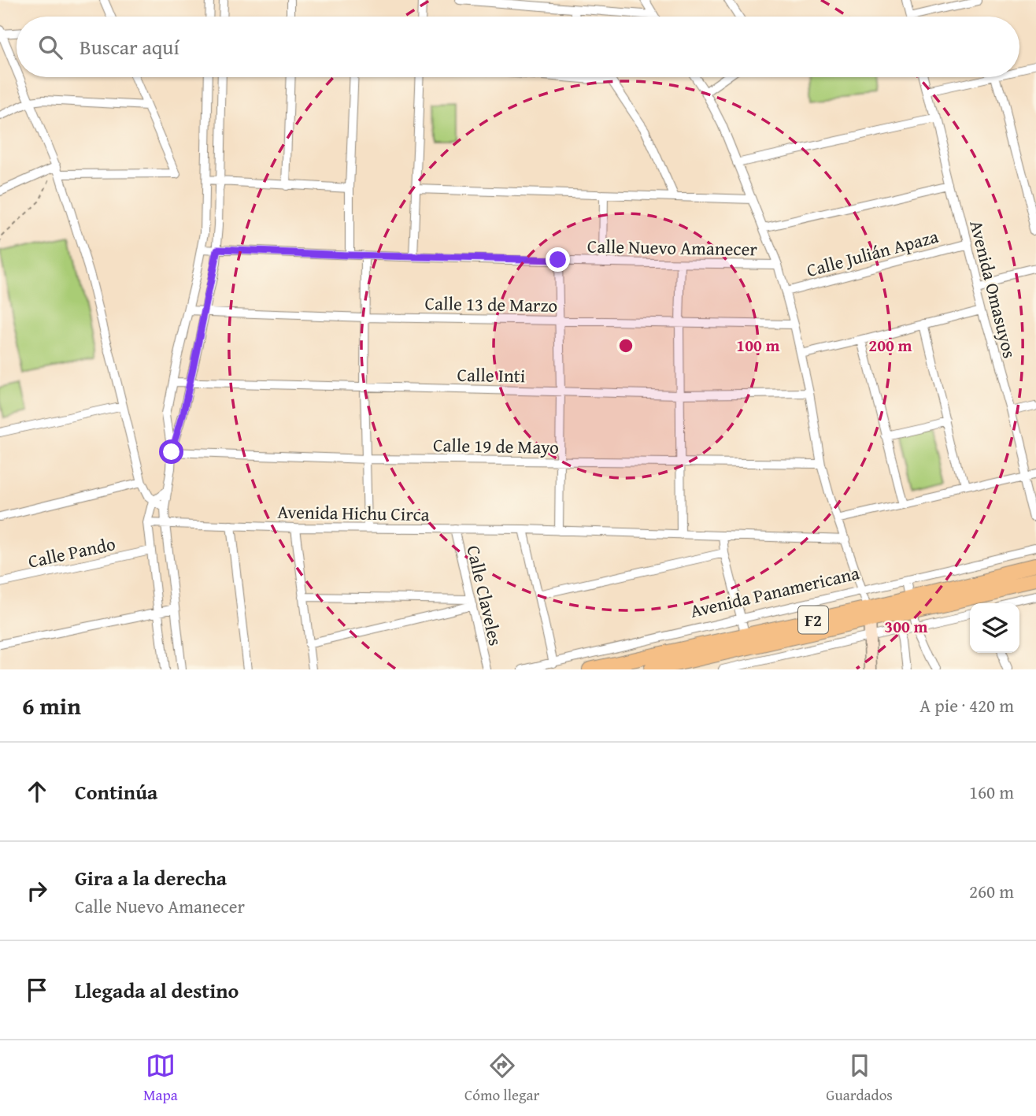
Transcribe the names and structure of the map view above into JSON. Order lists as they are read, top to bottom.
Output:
{
  "streets": {
    "highway": ["Avenida Panamericana", "F2"],
    "street": [
      "Calle Nuevo Amanecer",
      "Calle Julián Apaza",
      "Avenida Omasuyos",
      "Calle 13 de Marzo",
      "Calle Inti",
      "Calle 19 de Mayo",
      "Avenida Hichu Circa",
      "Calle Pando",
      "Calle Claveles"
    ]
  },
  "crossings": [
    ["Calle Julián Apaza", "Avenida Omasuyos"],
    ["Avenida Hichu Circa", "Calle Claveles"]
  ],
  "page": {
    "search": "Buscar aquí",
    "heading": ["6 min", "A pie · 420 m"],
    "list": [
      ["Continúa", "160 m"],
      ["Gira a la derecha", "Calle Nuevo Amanecer", "260 m"],
      "Llegada al destino"
    ],
    "nav": ["Mapa", "Cómo llegar", "Guardados"]
  },
  "rings": ["100 m", "200 m", "300 m"]
}
